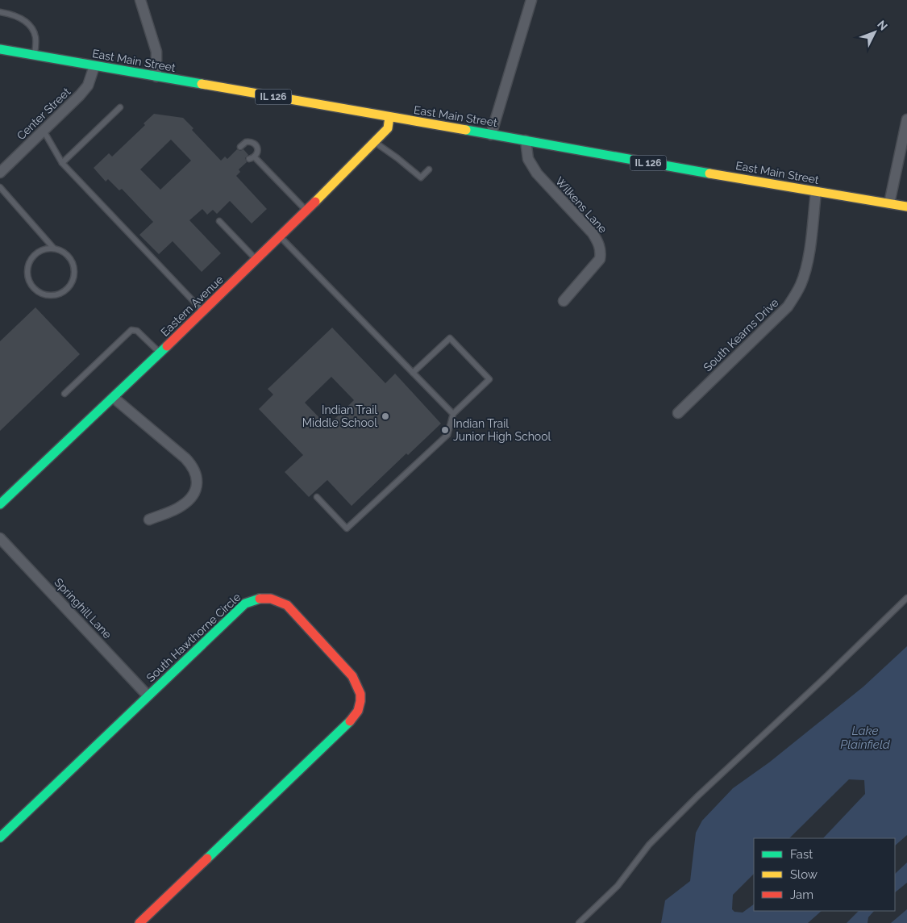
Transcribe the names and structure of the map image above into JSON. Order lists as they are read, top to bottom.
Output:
{
  "streets": {
    "street": [
      "East Main Street",
      "IL 126",
      "Center Street",
      "Wilkens Lane",
      "Eastern Avenue",
      "South Kearns Drive",
      "Springhill Lane",
      "South Hawthorne Circle"
    ]
  },
  "crossings": [
    ["East Main Street", "Center Street"],
    ["East Main Street", "Wilkens Lane"],
    ["East Main Street", "Eastern Avenue"],
    ["East Main Street", "South Kearns Drive"],
    ["Springhill Lane", "South Hawthorne Circle"]
  ],
  "water": ["Lake Plainfield"],
  "places": ["Indian Trail Middle School", "Indian Trail Junior High School"],
  "legend": ["Fast", "Slow", "Jam"],
  "north": "top right"
}
